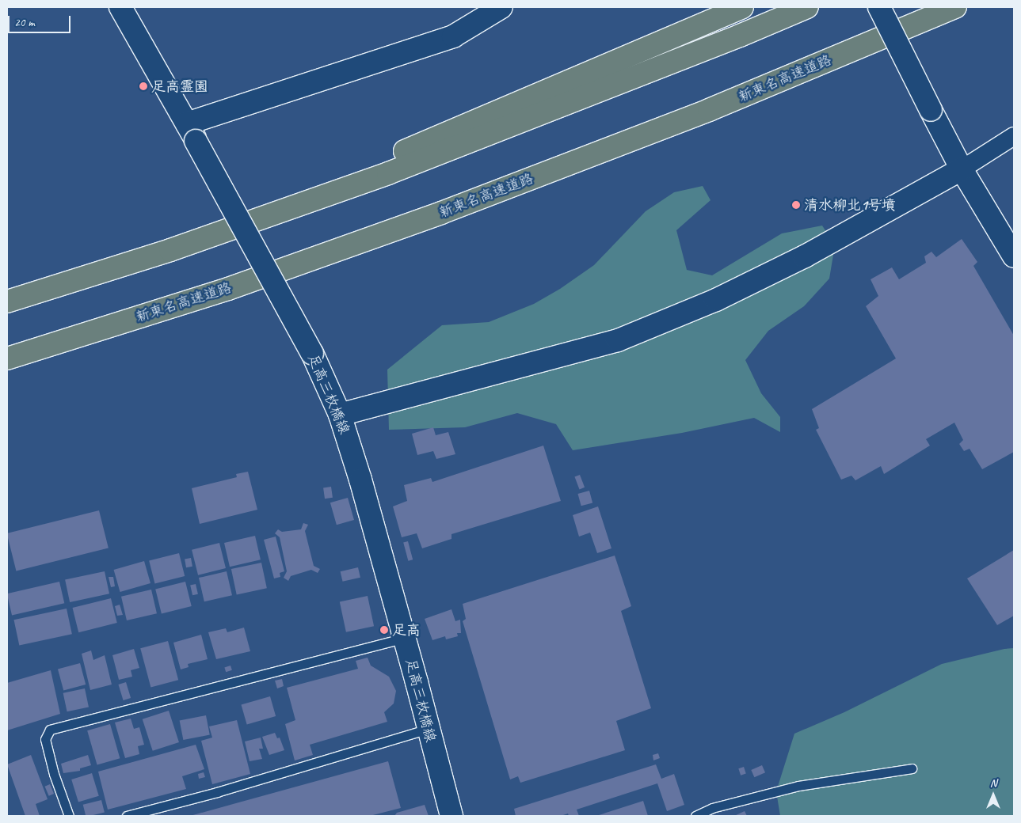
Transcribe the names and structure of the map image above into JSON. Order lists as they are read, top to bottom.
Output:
{
  "streets": {
    "highway": ["新東名高速道路"],
    "street": ["足高三枚橋線"]
  },
  "places": ["足高霊園", "清水柳北1号墳", "足高"],
  "scale_bar": "20 m",
  "north": "top"
}
